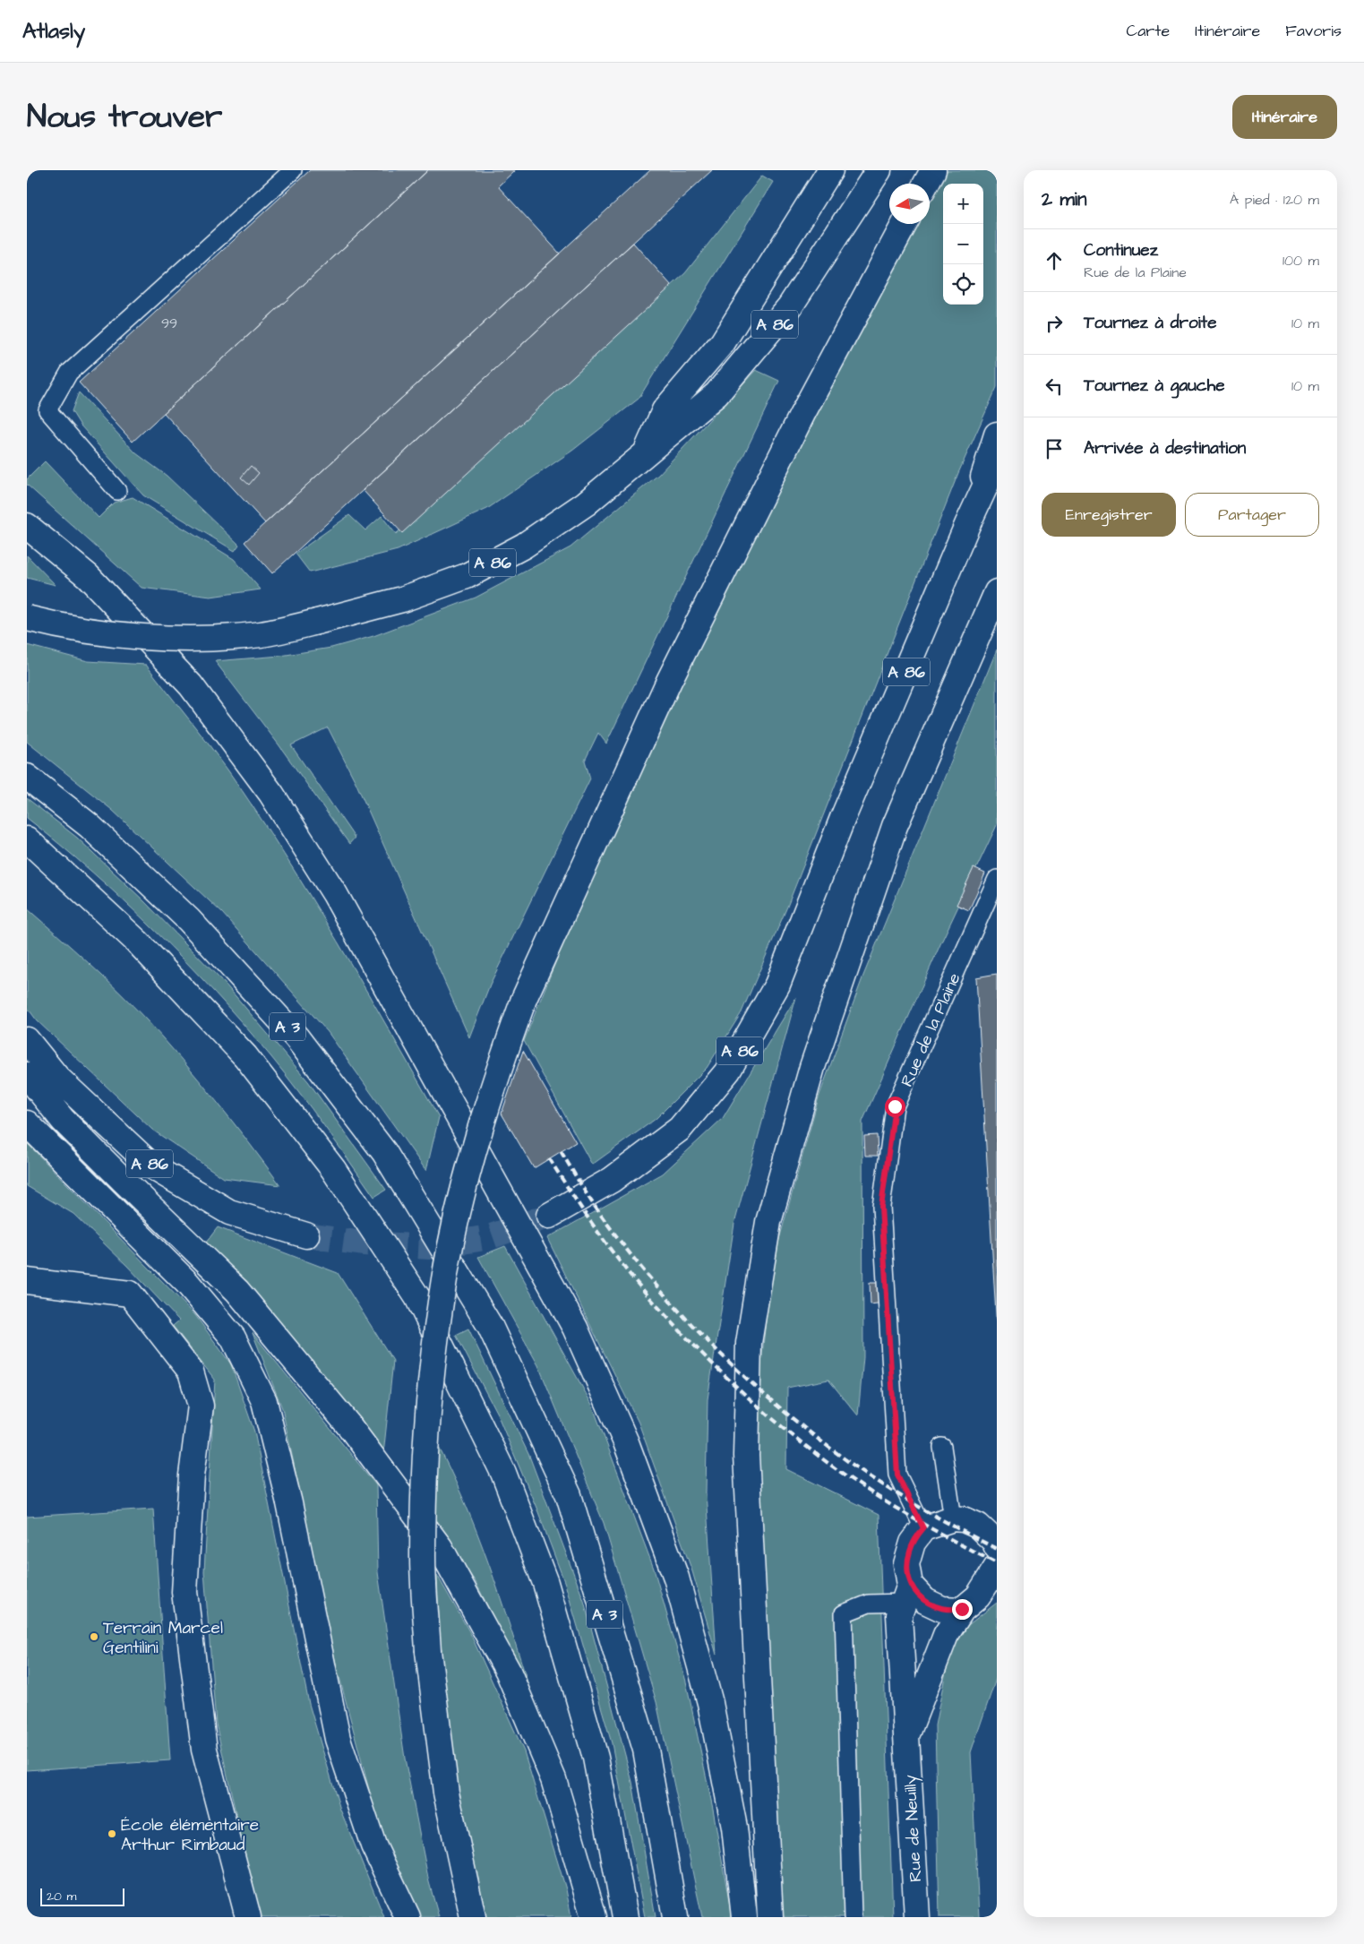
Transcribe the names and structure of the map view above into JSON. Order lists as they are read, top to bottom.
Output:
{
  "streets": {
    "main road": ["A 86", "A 3", "Rue de Neuilly"],
    "lane": ["Rue de la Plaine"]
  },
  "crossings": [
    ["Rue de la Plaine", "Rue de Neuilly"]
  ],
  "places": ["Terrain Marcel Gentilini", "École élémentaire Arthur Rimbaud"],
  "house_numbers": ["99"],
  "scale_bar": "20 m",
  "north": "left",
  "page": {
    "header": "Atlasly",
    "nav": ["Carte", "Itinéraire", "Favoris"],
    "title": "Nous trouver",
    "buttons": [
      "Itinéraire",
      ["Enregistrer", "Partager"]
    ],
    "heading": ["2 min", "À pied · 120 m"],
    "map_buttons": ["+", "−"],
    "list": [
      ["Continuez", "Rue de la Plaine", "100 m"],
      ["Tournez à droite", "10 m"],
      ["Tournez à gauche", "10 m"],
      "Arrivée à destination"
    ],
    "scale": "20 m"
  }
}
